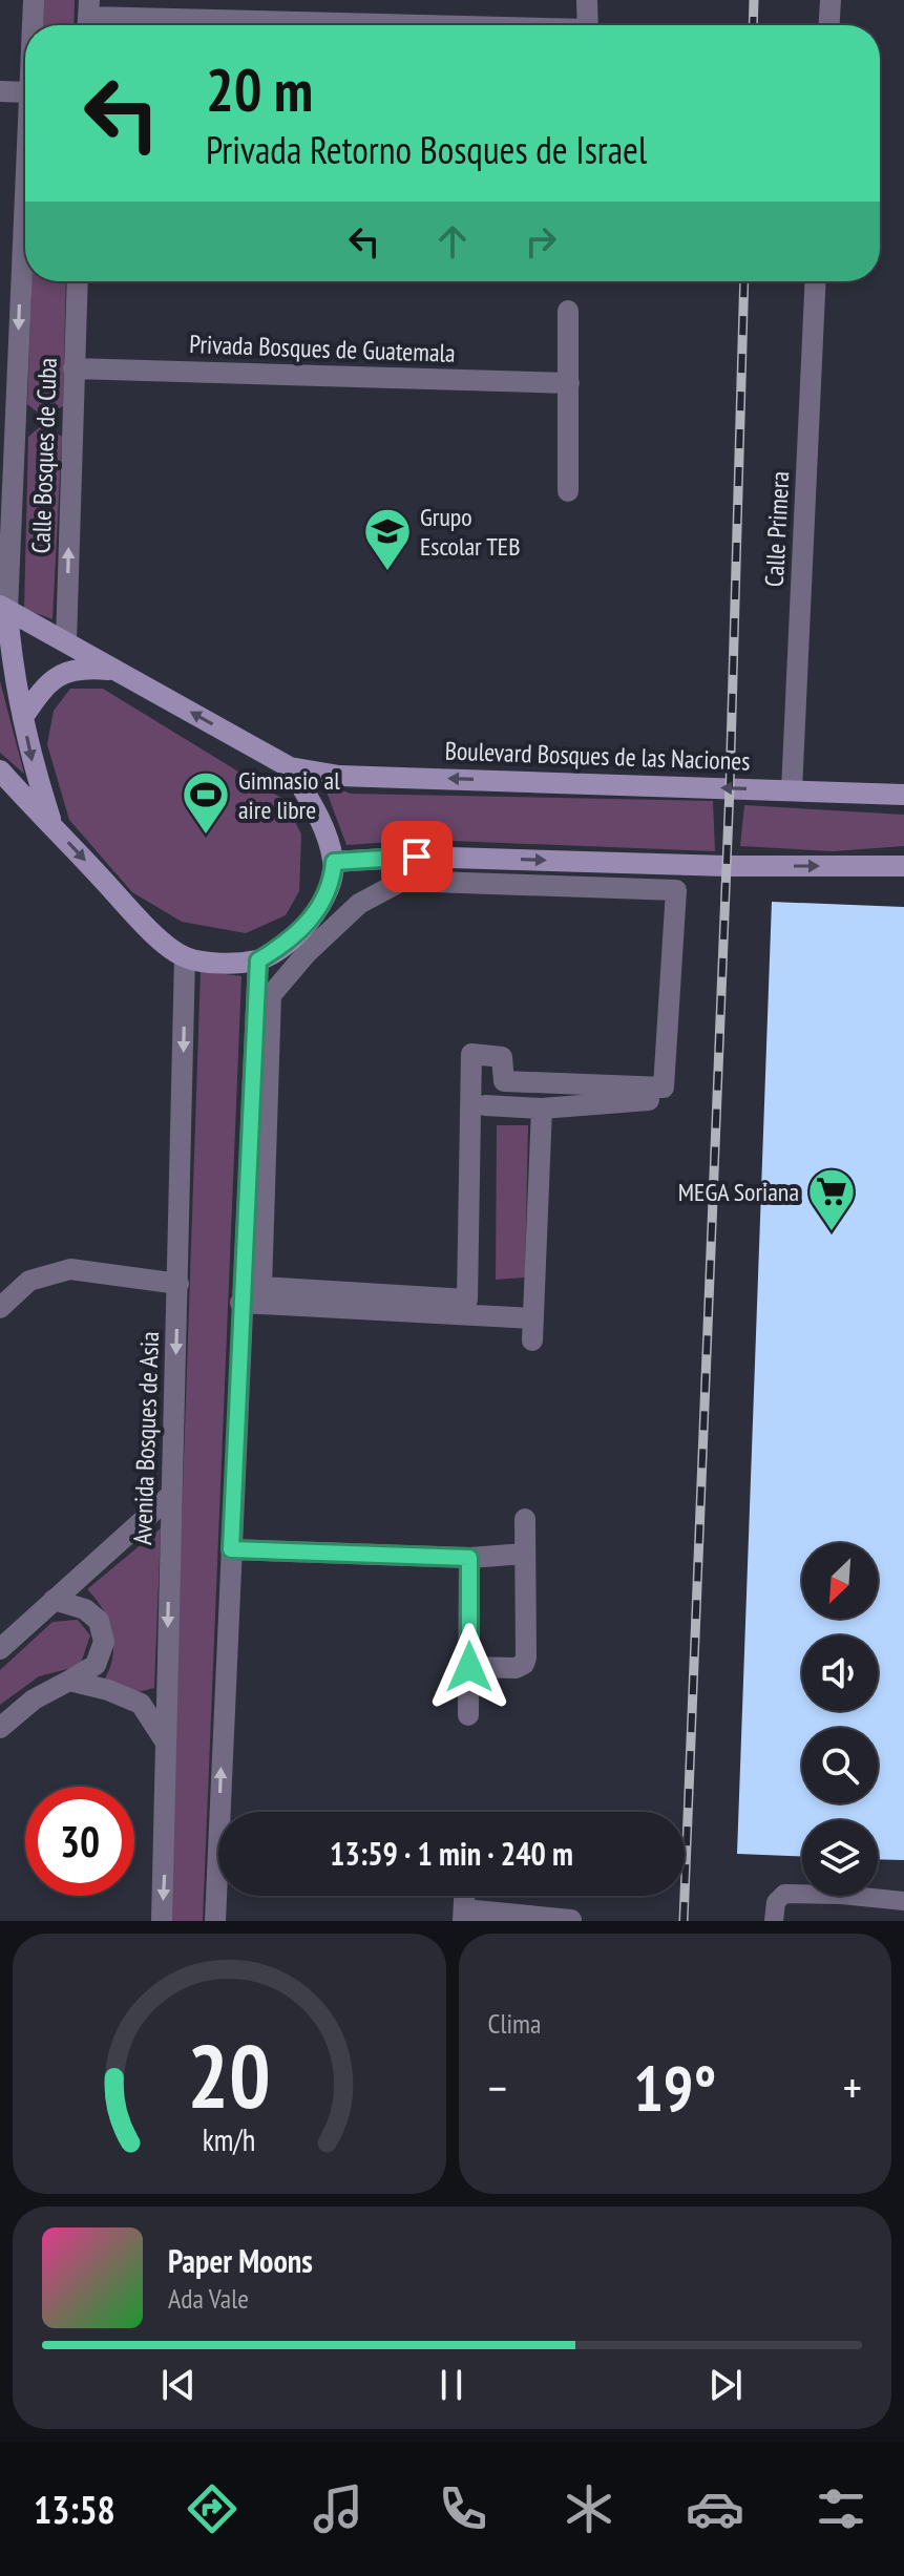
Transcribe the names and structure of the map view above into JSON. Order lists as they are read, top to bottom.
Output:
{
  "streets": {
    "street": [
      "Privada Bosques de Guatemala",
      "Calle Bosques de Cuba",
      "Calle Primera",
      "Boulevard Bosques de las Naciones",
      "Avenida Bosques de Asia"
    ]
  },
  "crossings": [
    ["Privada Bosques de Guatemala", "Calle Bosques de Cuba"],
    ["Calle Bosques de Cuba", "Boulevard Bosques de las Naciones"],
    ["Calle Bosques de Cuba", "Avenida Bosques de Asia"],
    ["Calle Primera", "Boulevard Bosques de las Naciones"],
    ["Boulevard Bosques de las Naciones", "Avenida Bosques de Asia"]
  ],
  "places": {
    "school or university": ["Grupo Escolar TEB"],
    "sports": ["Gimnasio al aire libre"],
    "supermarket": ["MEGA Soriana"]
  },
  "north": "bottom left",
  "page": {
    "turn": ["20 m", "Privada Retorno Bosques de Israel"],
    "limit": "30",
    "trip": "13:59 · 1 min · 240 m",
    "tile": "Clima",
    "heat": ["−", "19°", "+"],
    "song": ["Paper Moons", "Ada Vale"],
    "tabs": "13:58",
    "gauge": ["20", "km/h"]
  }
}
